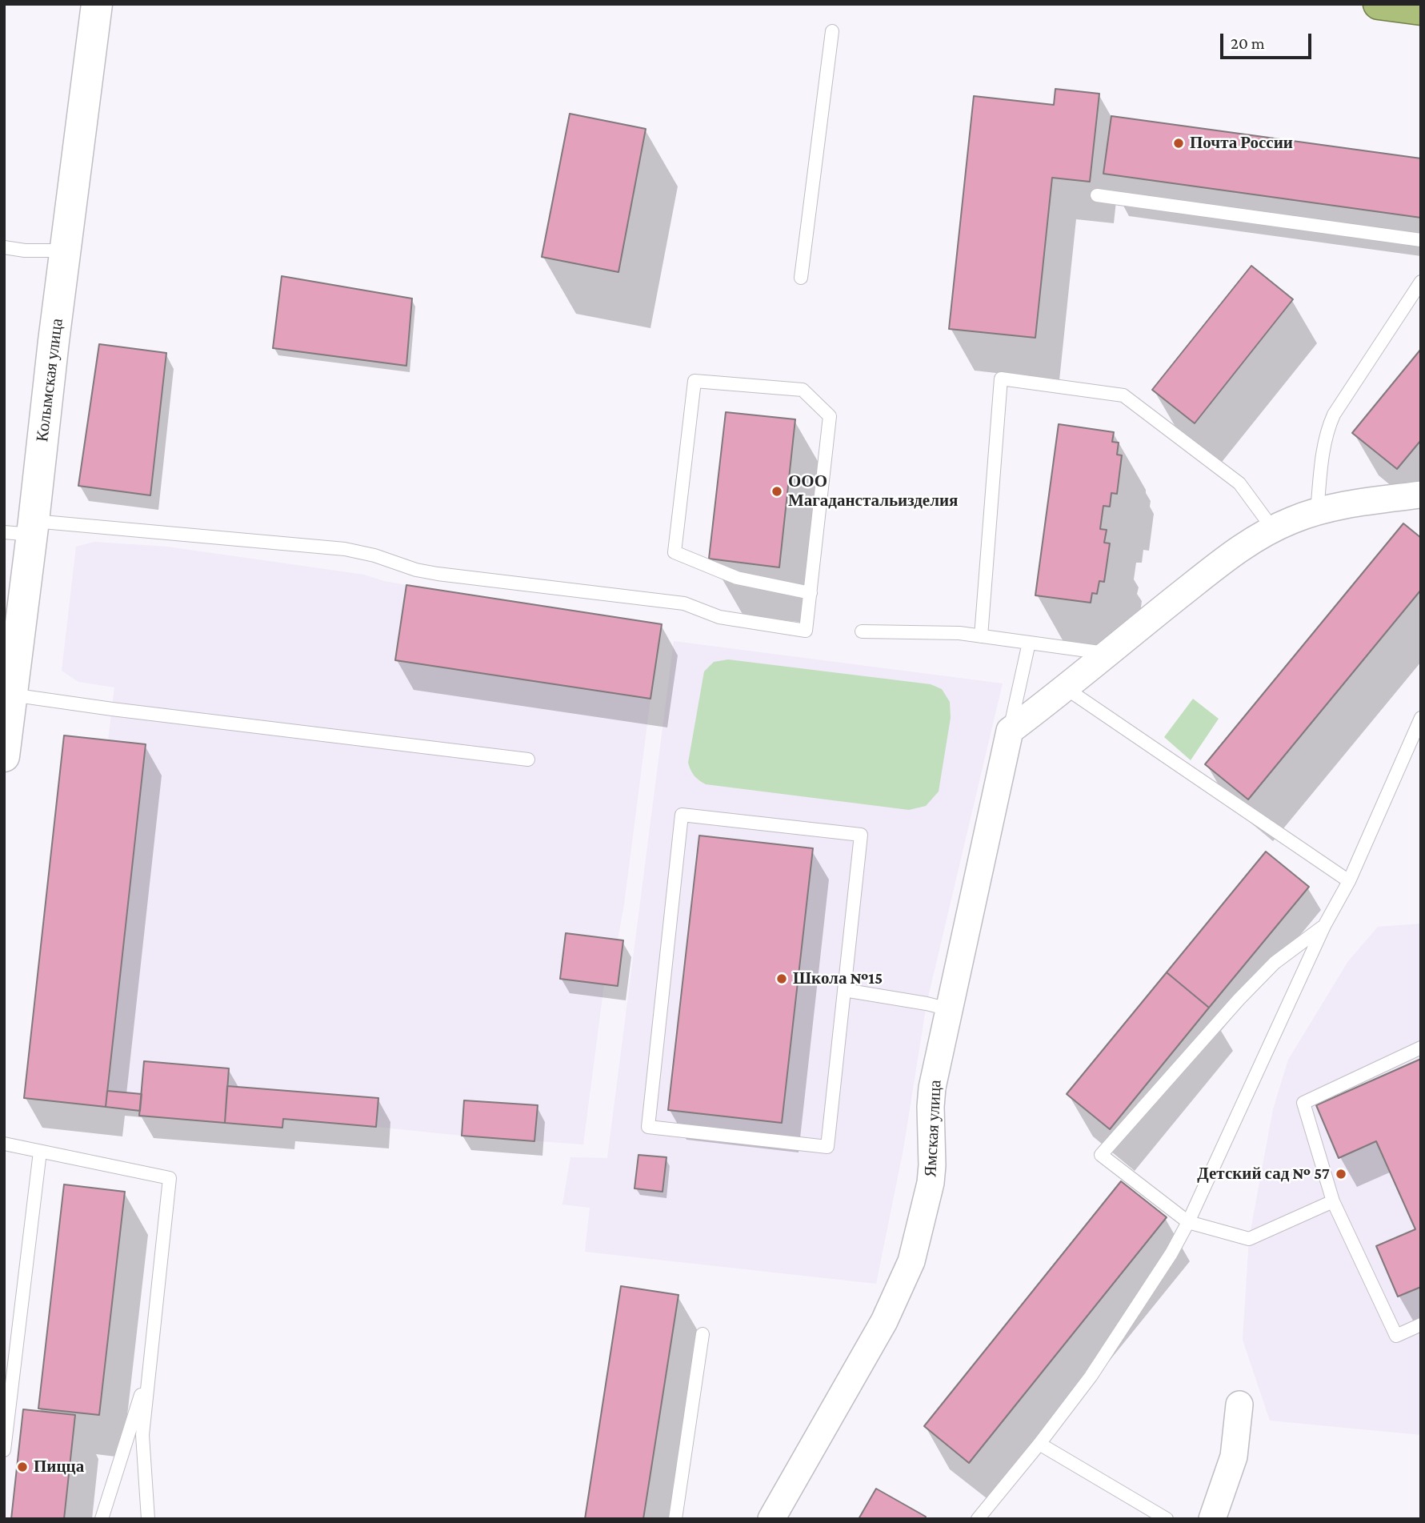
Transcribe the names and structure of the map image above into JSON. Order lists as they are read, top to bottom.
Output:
{
  "streets": {
    "street": ["Колымская улица", "Ямская улица"]
  },
  "places": [
    "Почта России",
    "ООО Магаданстальизделия",
    "Школа №15",
    "Детский сад № 57",
    "Пицца"
  ],
  "scale_bar": "20 m"
}
